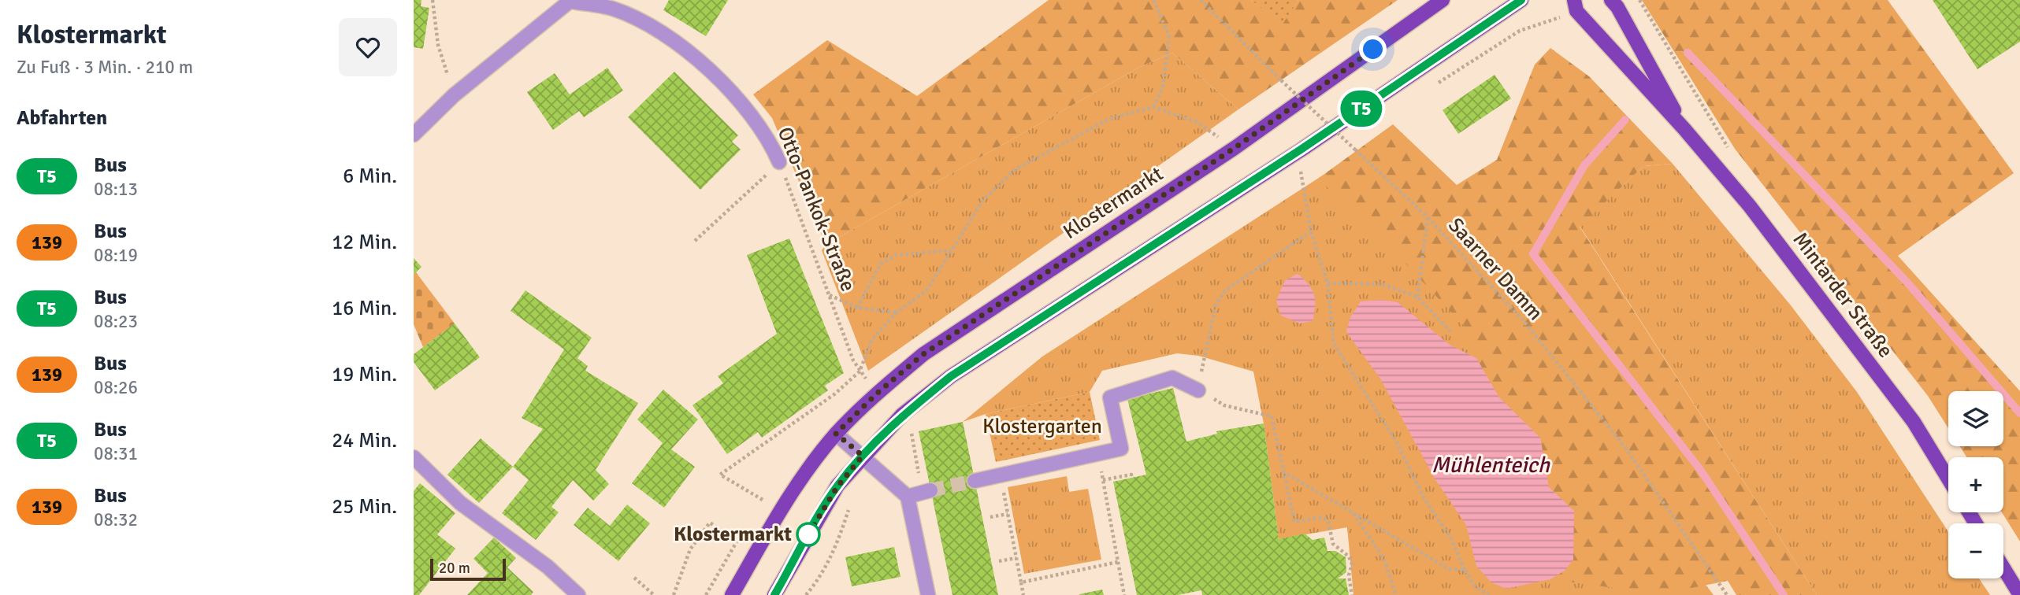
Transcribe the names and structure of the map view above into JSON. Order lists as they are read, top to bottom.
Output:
{
  "streets": {
    "main road": ["Klostermarkt", "Mintarder Straße"],
    "street": ["Otto-Pankok-Straße"],
    "path": ["Saarner Damm"]
  },
  "water": ["Mühlenteich"],
  "parks": ["Klostergarten"],
  "places": ["Klostermarkt"],
  "lines": ["bus line T5"],
  "scale_bar": "20 m",
  "page": {
    "heading": [
      ["Klostermarkt", "Zu Fuß · 3 Min. · 210 m"],
      "Abfahrten"
    ],
    "on_map": "T5",
    "list": [
      {
        "mark": "T5",
        "name": "Bus",
        "note": "08:13",
        "value": "6 Min."
      },
      {
        "mark": "139",
        "name": "Bus",
        "note": "08:19",
        "value": "12 Min."
      },
      {
        "mark": "T5",
        "name": "Bus",
        "note": "08:23",
        "value": "16 Min."
      },
      {
        "mark": "139",
        "name": "Bus",
        "note": "08:26",
        "value": "19 Min."
      },
      {
        "mark": "T5",
        "name": "Bus",
        "note": "08:31",
        "value": "24 Min."
      },
      {
        "mark": "139",
        "name": "Bus",
        "note": "08:32",
        "value": "25 Min."
      }
    ],
    "map_buttons": ["+", "−"],
    "scale": "20 m"
  }
}
